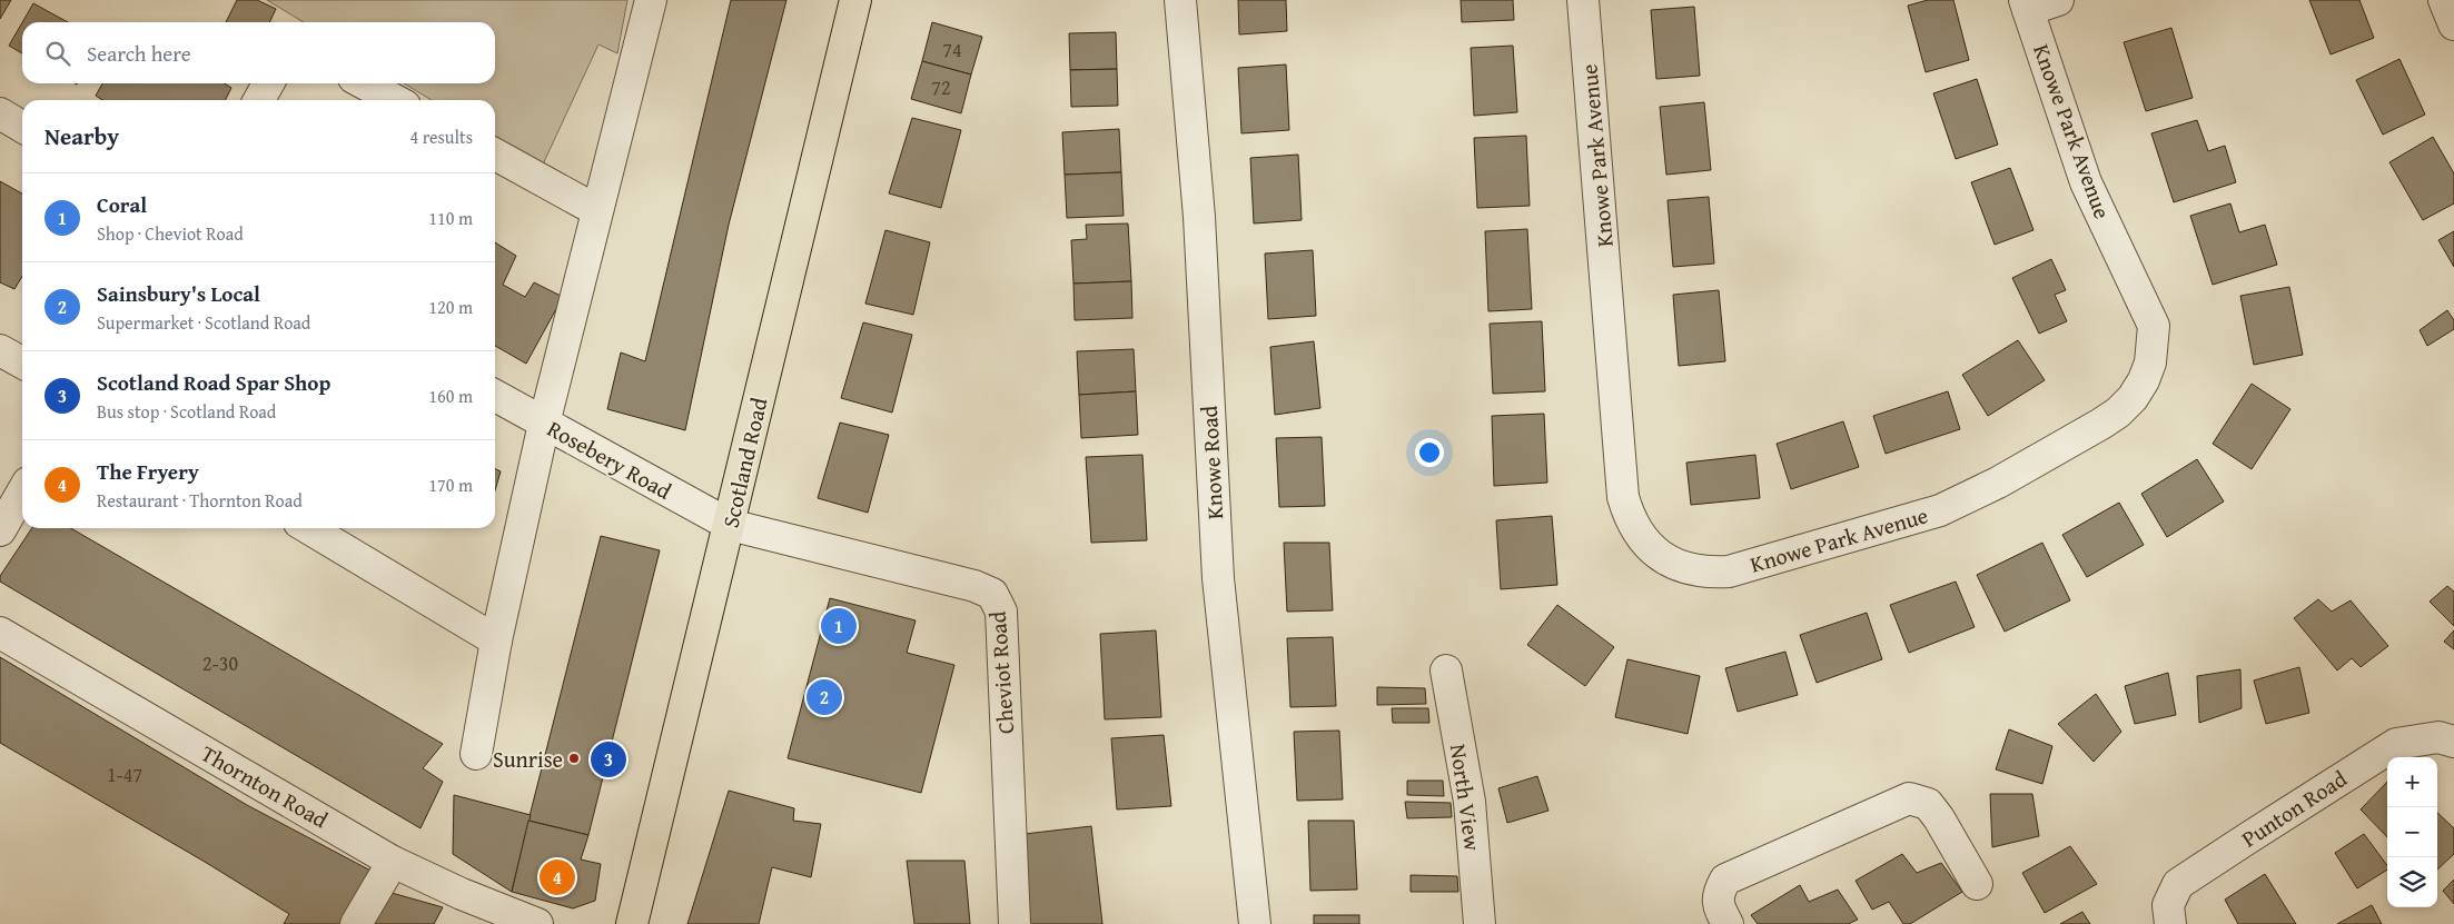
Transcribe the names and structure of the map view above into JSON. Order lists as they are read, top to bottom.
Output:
{
  "streets": {
    "main road": ["Scotland Road"],
    "street": [
      "Knowe Park Avenue",
      "Rosebery Road",
      "Knowe Road",
      "Cheviot Road",
      "Thornton Road",
      "North View",
      "Punton Road"
    ]
  },
  "crossings": [
    ["Rosebery Road", "Scotland Road"],
    ["Rosebery Road", "Cheviot Road"],
    ["Scotland Road", "Cheviot Road"]
  ],
  "places": ["Sunrise"],
  "house_numbers": [
    "74",
    "72",
    "2-30",
    "1-47"
  ],
  "page": {
    "search": "Search here",
    "heading": ["Nearby", "4 results"],
    "list": [
      {
        "mark": "1",
        "name": "Coral",
        "note": "Shop · Cheviot Road",
        "value": "110 m"
      },
      {
        "mark": "2",
        "name": "Sainsbury's Local",
        "note": "Supermarket · Scotland Road",
        "value": "120 m"
      },
      {
        "mark": "3",
        "name": "Scotland Road Spar Shop",
        "note": "Bus stop · Scotland Road",
        "value": "160 m"
      },
      {
        "mark": "4",
        "name": "The Fryery",
        "note": "Restaurant · Thornton Road",
        "value": "170 m"
      }
    ],
    "pins": [
      "1",
      "2",
      "3",
      "4"
    ],
    "map_buttons": ["+", "−"]
  }
}
